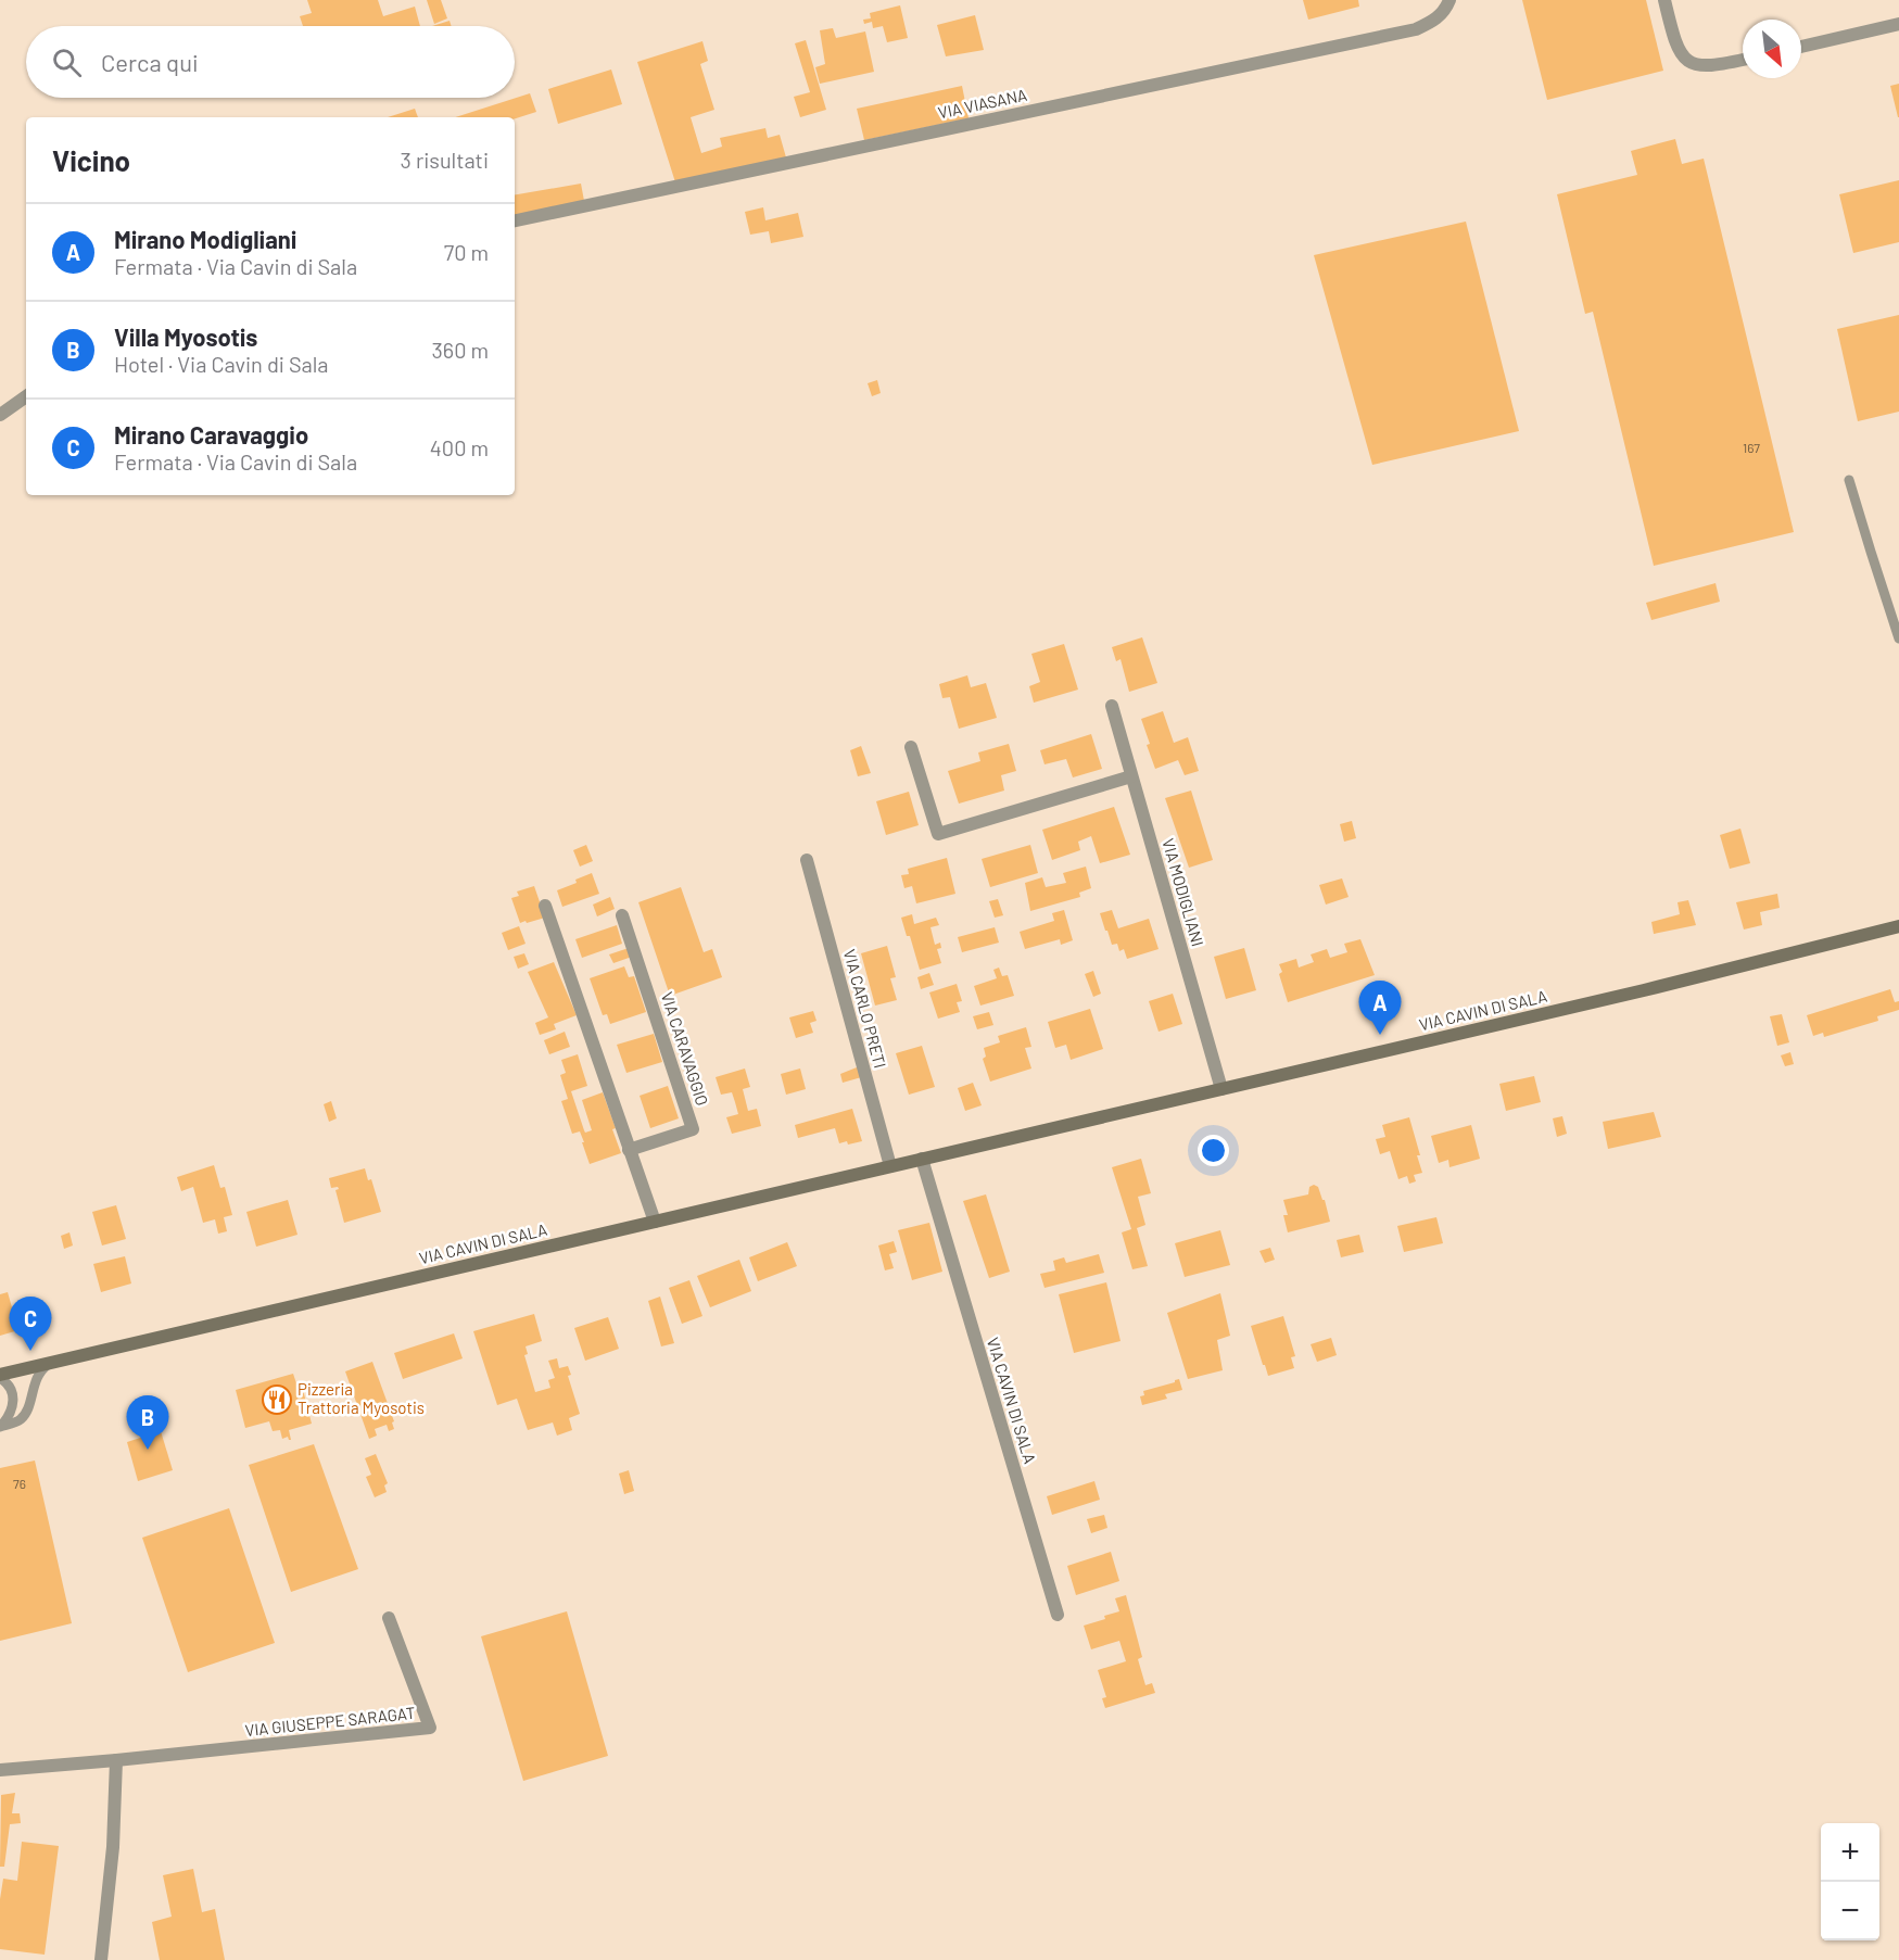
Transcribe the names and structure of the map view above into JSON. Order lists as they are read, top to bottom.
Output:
{
  "streets": {
    "main road": ["VIA CAVIN DI SALA"],
    "street": [
      "VIA VIASANA",
      "VIA MODIGLIANI",
      "VIA CARLO PRETI",
      "VIA CARAVAGGIO",
      "VIA GIUSEPPE SARAGAT"
    ]
  },
  "crossings": [
    ["VIA MODIGLIANI", "VIA CAVIN DI SALA"],
    ["VIA CARLO PRETI", "VIA CAVIN DI SALA"]
  ],
  "places": {
    "restaurant": ["Pizzeria Trattoria Myosotis"]
  },
  "house_numbers": ["167", "76"],
  "north": "bottom right",
  "page": {
    "search": "Cerca qui",
    "heading": ["Vicino", "3 risultati"],
    "list": [
      {
        "mark": "A",
        "name": "Mirano Modigliani",
        "note": "Fermata · Via Cavin di Sala",
        "value": "70 m"
      },
      {
        "mark": "B",
        "name": "Villa Myosotis",
        "note": "Hotel · Via Cavin di Sala",
        "value": "360 m"
      },
      {
        "mark": "C",
        "name": "Mirano Caravaggio",
        "note": "Fermata · Via Cavin di Sala",
        "value": "400 m"
      }
    ],
    "pins": ["A", "C", "B"],
    "map_buttons": ["+", "−"]
  }
}
